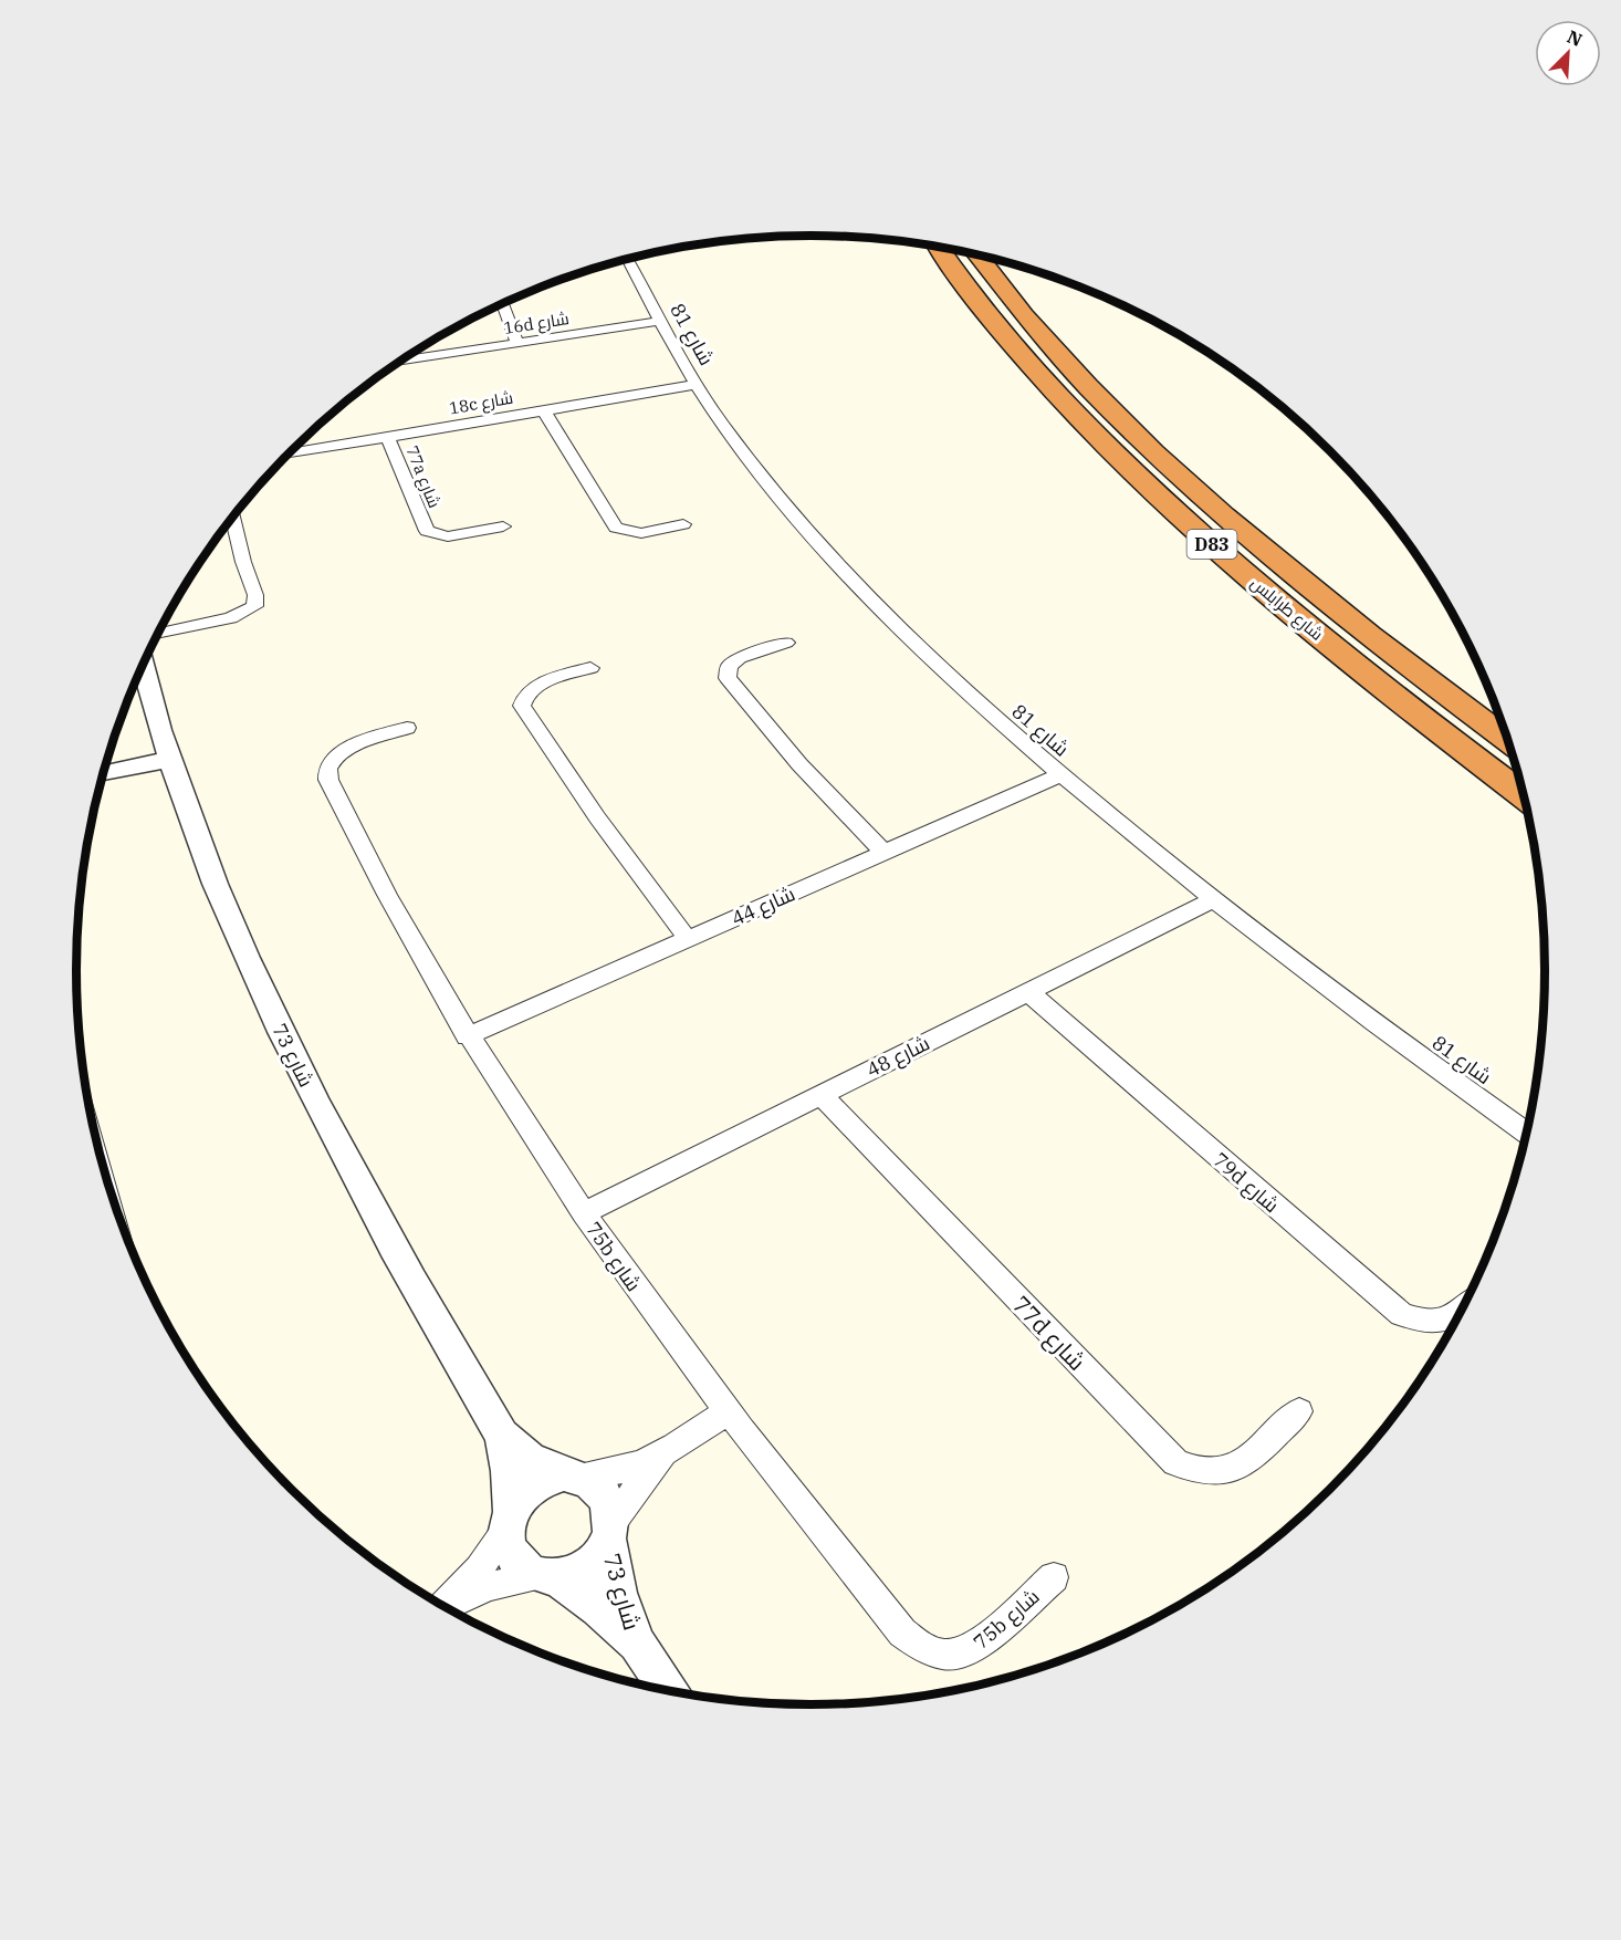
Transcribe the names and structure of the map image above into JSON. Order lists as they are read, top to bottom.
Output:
{
  "streets": {
    "highway": ["D83", "شارع طرابلس"],
    "street": [
      "16d شارع",
      "شارع 81",
      "18c شارع",
      "77a شارع",
      "شارع 44",
      "شارع 73",
      "شارع 48",
      "79d شارع",
      "75b شارع",
      "77d شارع"
    ]
  },
  "crossings": [
    ["16d شارع", "شارع 81"],
    ["شارع 81", "18c شارع"],
    ["شارع 81", "شارع 44"],
    ["شارع 81", "شارع 48"],
    ["18c شارع", "77a شارع"],
    ["شارع 44", "75b شارع"],
    ["شارع 48", "79d شارع"],
    ["شارع 48", "75b شارع"],
    ["شارع 48", "77d شارع"]
  ],
  "north": "top right"
}
